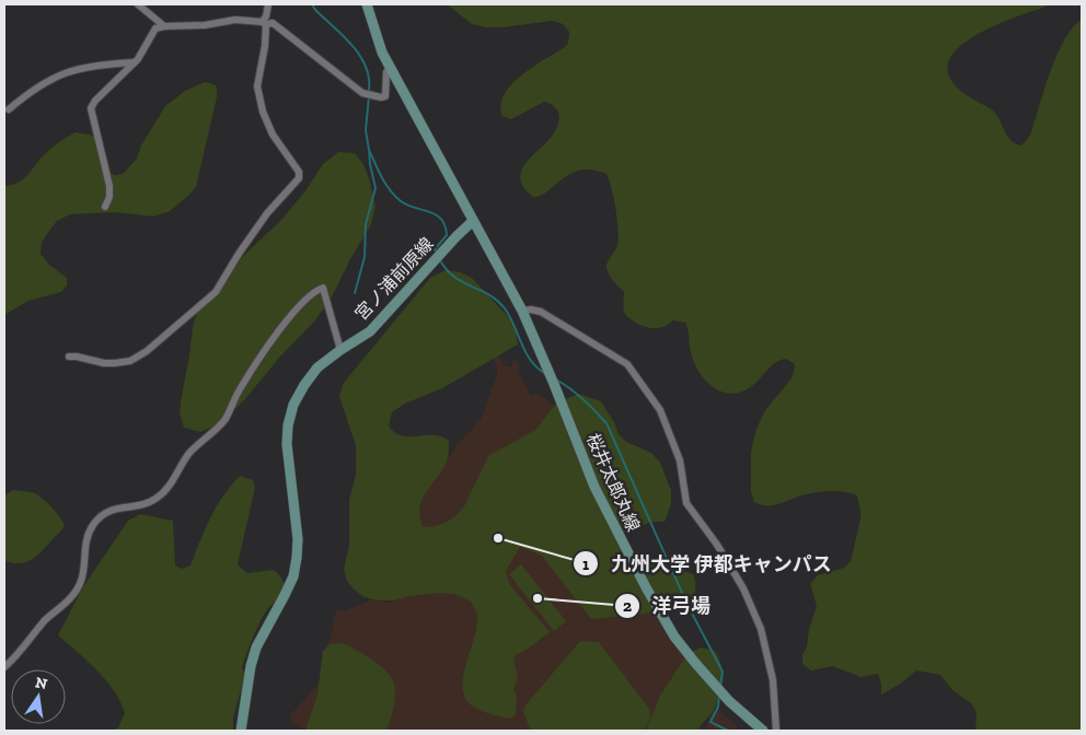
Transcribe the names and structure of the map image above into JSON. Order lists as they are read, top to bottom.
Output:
{
  "streets": {
    "main road": ["宮ノ浦前原線", "桜井太郎丸線"]
  },
  "crossings": [
    ["宮ノ浦前原線", "桜井太郎丸線"]
  ],
  "places": ["九州大学 伊都キャンパス", "洋弓場"],
  "north": "top"
}
